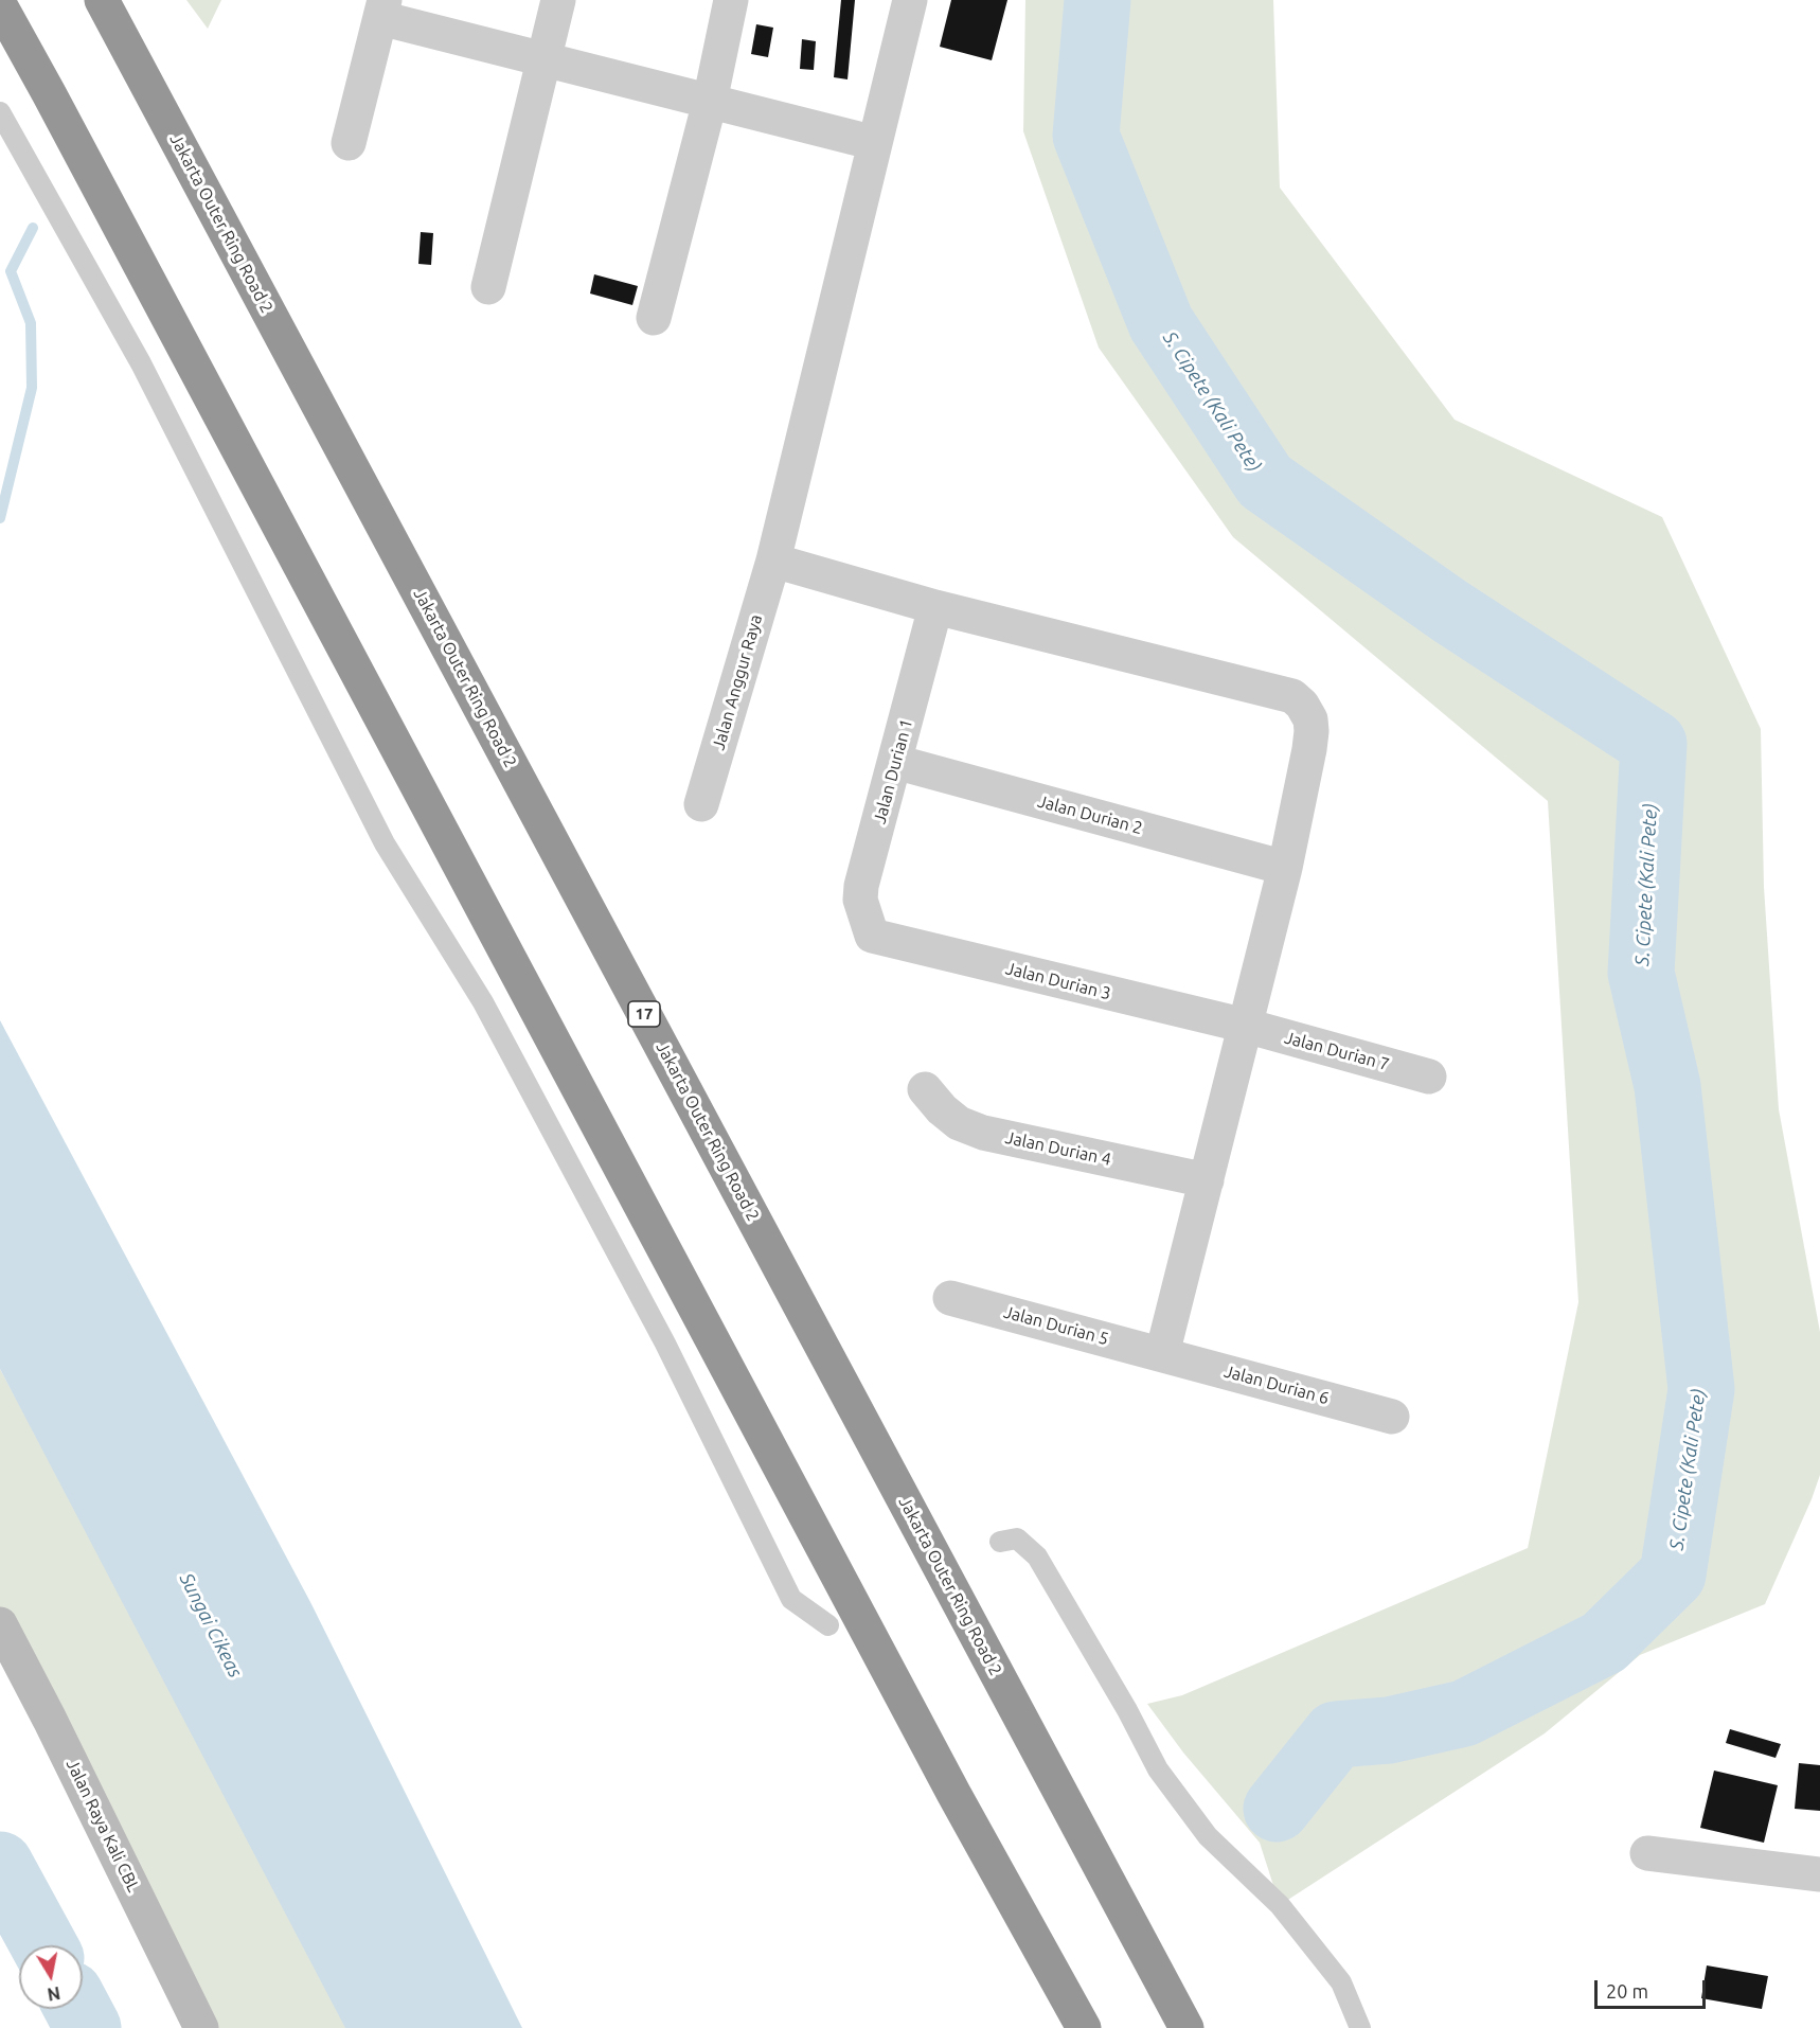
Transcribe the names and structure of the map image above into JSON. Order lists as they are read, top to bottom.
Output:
{
  "streets": {
    "highway": ["Jakarta Outer Ring Road 2", "17"],
    "main road": ["Jalan Raya Kali CBL"],
    "street": [
      "Jalan Anggur Raya",
      "Jalan Durian 1",
      "Jalan Durian 2",
      "Jalan Durian 3",
      "Jalan Durian 7",
      "Jalan Durian 4",
      "Jalan Durian 5",
      "Jalan Durian 6"
    ]
  },
  "crossings": [
    ["Jalan Durian 1", "Jalan Durian 2"],
    ["Jalan Durian 1", "Jalan Durian 3"],
    ["Jalan Durian 3", "Jalan Durian 7"],
    ["Jalan Durian 5", "Jalan Durian 6"]
  ],
  "water": ["S. Cipete (Kali Pete)", "Sungai Cikeas"],
  "scale_bar": "20 m",
  "north": "bottom"
}
